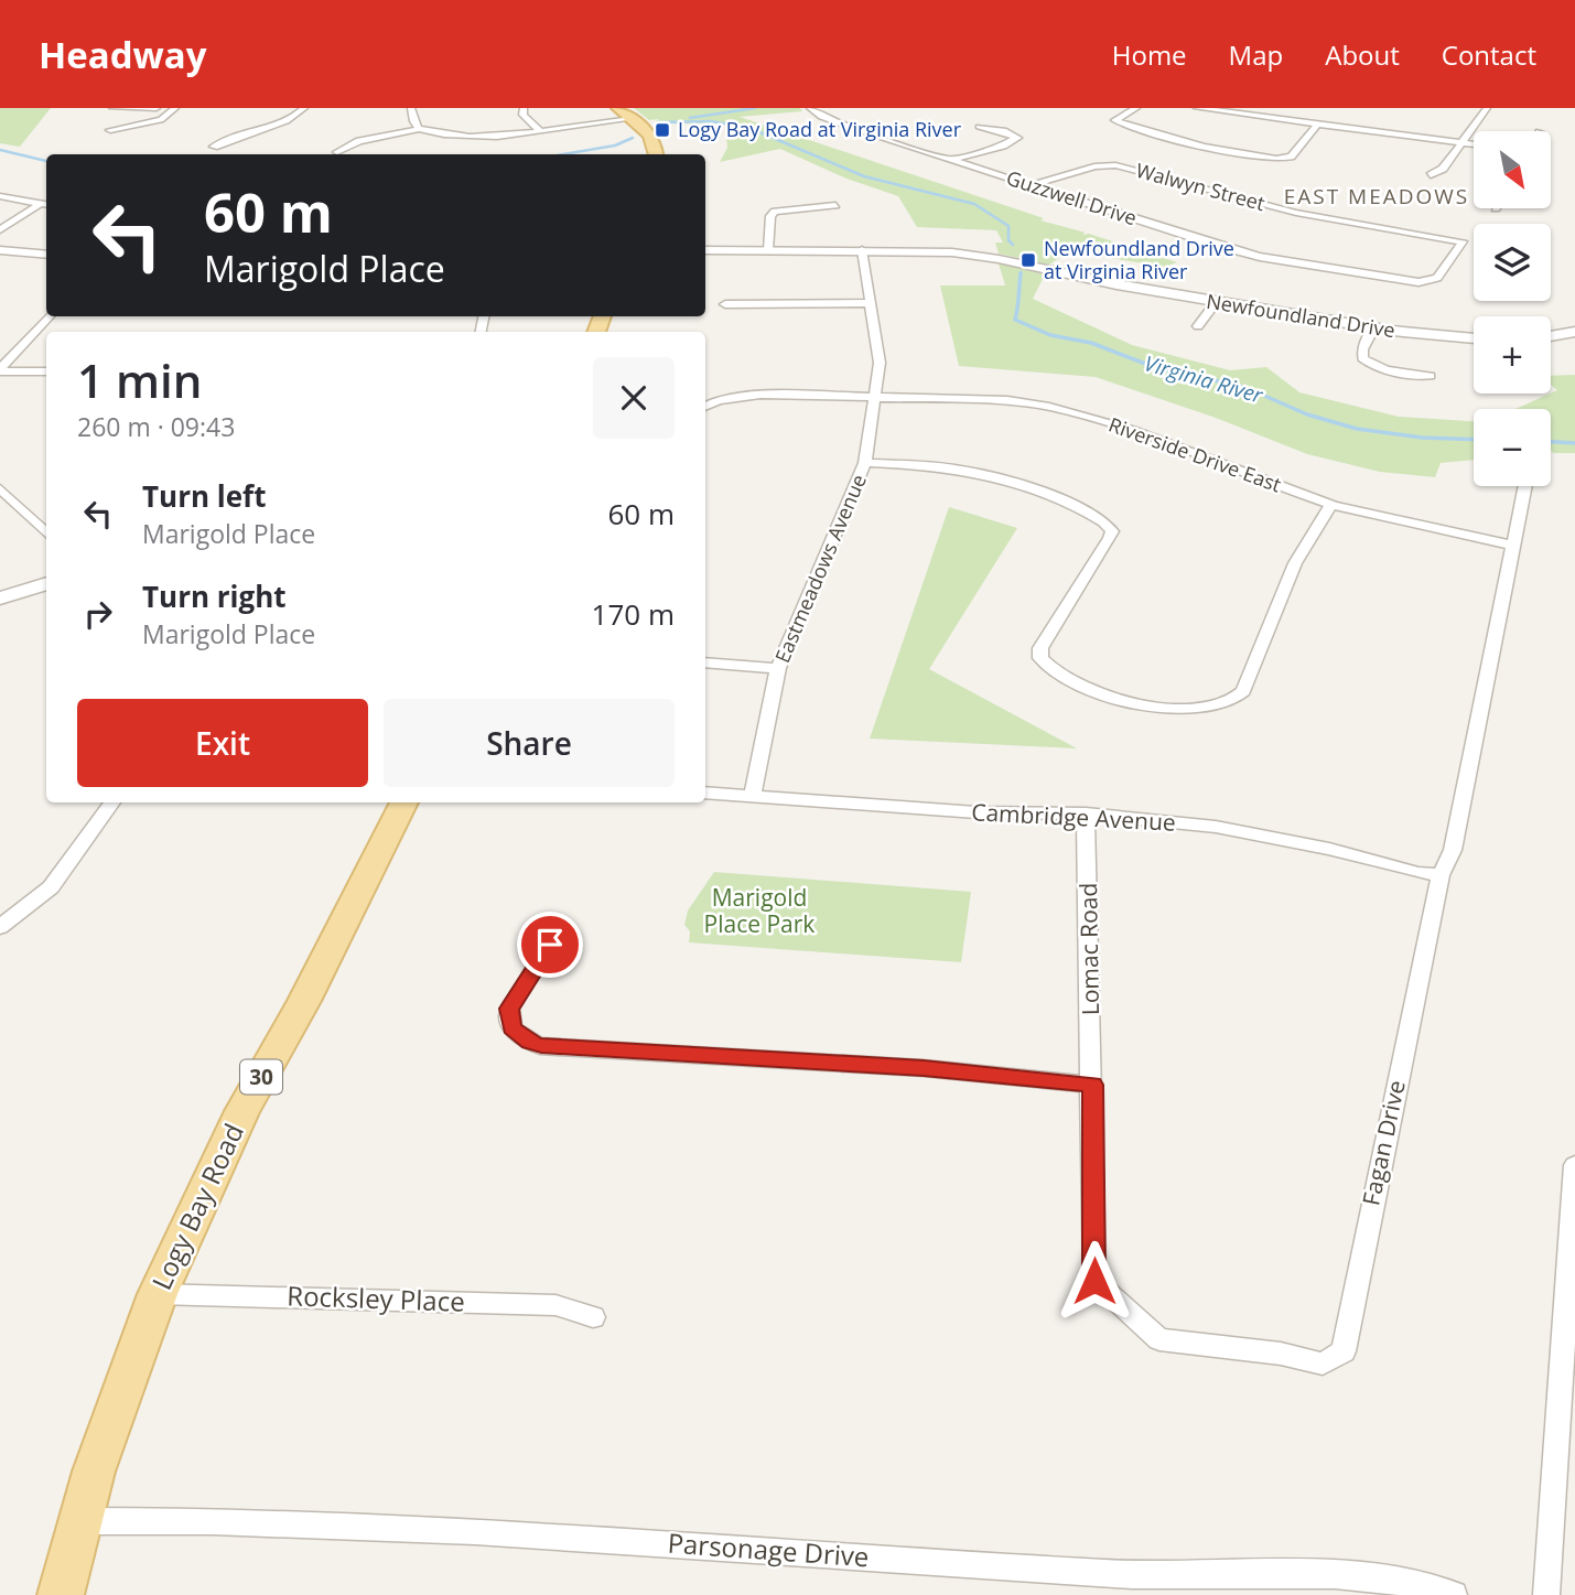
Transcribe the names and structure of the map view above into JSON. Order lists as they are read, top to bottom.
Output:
{
  "streets": {
    "main road": ["30", "Logy Bay Road"],
    "street": [
      "Walwyn Street",
      "Guzzwell Drive",
      "Newfoundland Drive",
      "Riverside Drive East",
      "Eastmeadows Avenue",
      "Cambridge Avenue",
      "Lomac Road",
      "Fagan Drive",
      "Rocksley Place",
      "Parsonage Drive"
    ]
  },
  "crossings": [
    ["Walwyn Street", "Guzzwell Drive"],
    ["Newfoundland Drive", "Eastmeadows Avenue"],
    ["Riverside Drive East", "Eastmeadows Avenue"],
    ["Riverside Drive East", "Fagan Drive"],
    ["Eastmeadows Avenue", "Cambridge Avenue"],
    ["Cambridge Avenue", "Lomac Road"],
    ["Cambridge Avenue", "Fagan Drive"],
    ["Lomac Road", "Fagan Drive"],
    ["Logy Bay Road", "Rocksley Place"],
    ["Logy Bay Road", "Parsonage Drive"]
  ],
  "districts": ["EAST MEADOWS"],
  "water": ["Virginia River"],
  "parks": ["Marigold Place Park"],
  "places": {
    "transit": ["Logy Bay Road at Virginia River", "Newfoundland Drive at Virginia River"]
  },
  "north": "bottom right",
  "page": {
    "header": "Headway",
    "nav": [
      "Home",
      "Map",
      "About",
      "Contact"
    ],
    "map_buttons": ["+", "−"],
    "turn": ["60 m", "Marigold Place"],
    "heading": ["1 min", "260 m · 09:43"],
    "list": [
      {
        "name": "Turn left",
        "note": "Marigold Place",
        "value": "60 m"
      },
      {
        "name": "Turn right",
        "note": "Marigold Place",
        "value": "170 m"
      }
    ],
    "buttons": ["Exit", "Share"]
  }
}
